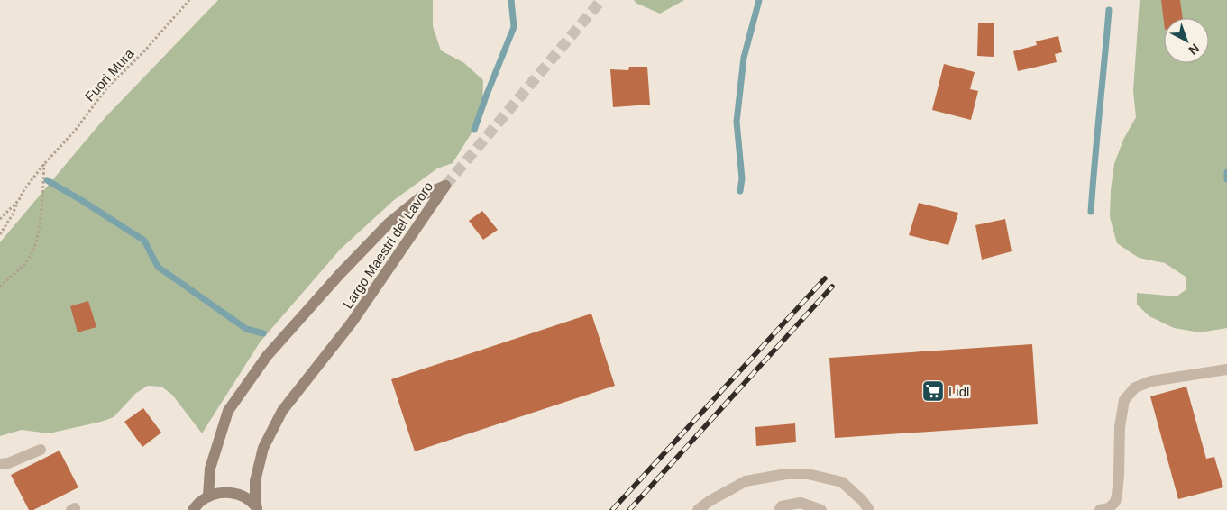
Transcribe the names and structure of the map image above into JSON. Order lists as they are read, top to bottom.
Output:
{
  "streets": {
    "street": ["Largo Maestri del Lavoro"],
    "path": ["Fuori Mura"]
  },
  "places": {
    "supermarket": ["Lidl"]
  },
  "north": "bottom right"
}
